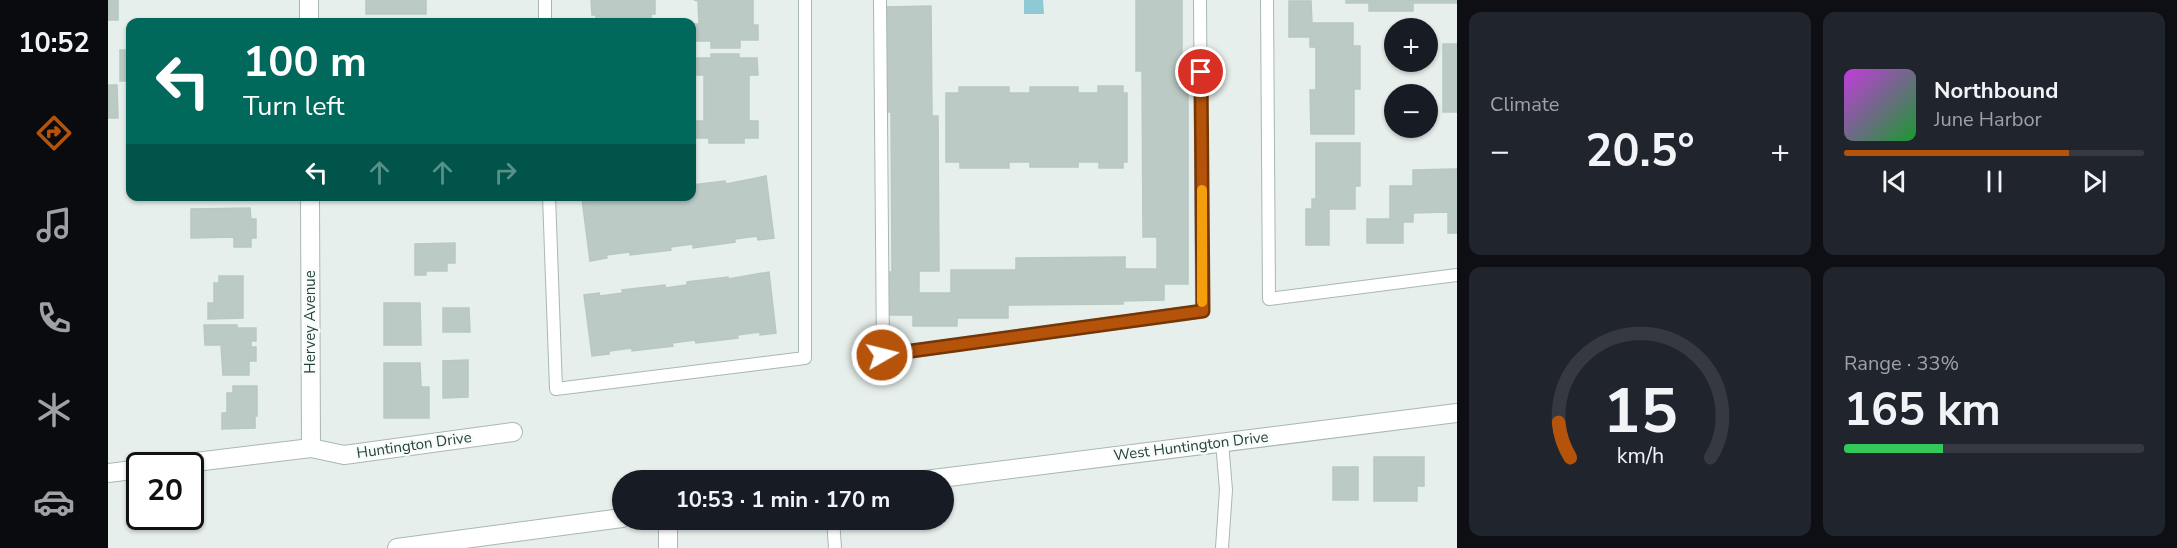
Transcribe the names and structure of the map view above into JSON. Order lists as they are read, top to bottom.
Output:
{
  "streets": {
    "street": ["Hervey Avenue", "Huntington Drive", "West Huntington Drive"]
  },
  "crossings": [
    ["Hervey Avenue", "Huntington Drive"]
  ],
  "page": {
    "tabs": "10:52",
    "tile": [
      "Climate",
      ["Range · 33%", "165 km"]
    ],
    "map_buttons": ["+", "−"],
    "turn": ["100 m", "Turn left"],
    "song": ["Northbound", "June Harbor"],
    "heat": ["−", "20.5°", "+"],
    "limit": "20",
    "trip": "10:53 · 1 min · 170 m",
    "gauge": ["15", "km/h"]
  }
}
